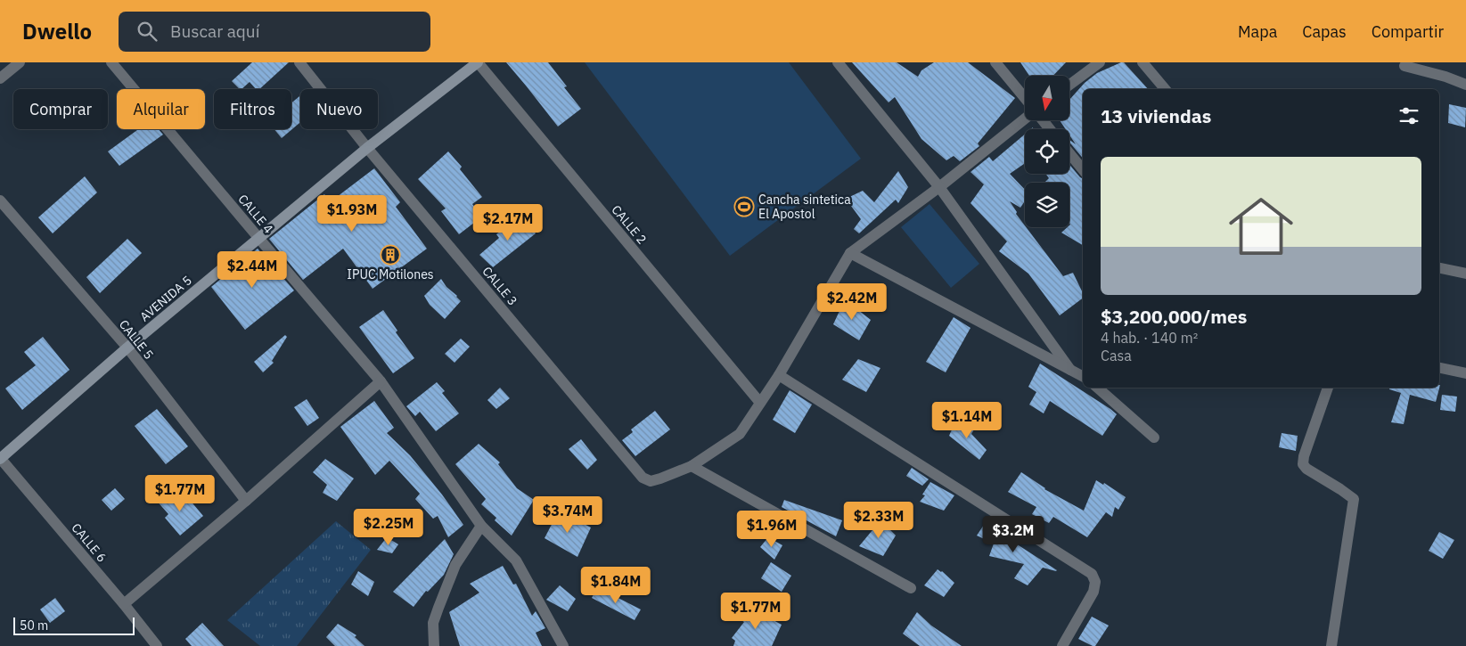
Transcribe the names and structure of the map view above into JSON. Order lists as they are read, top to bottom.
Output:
{
  "streets": {
    "street": [
      "CALLE 4",
      "CALLE 2",
      "CALLE 3",
      "AVENIDA 5",
      "CALLE 5",
      "CALLE 6"
    ]
  },
  "crossings": [
    ["CALLE 4", "AVENIDA 5"],
    ["CALLE 2", "AVENIDA 5"],
    ["CALLE 3", "AVENIDA 5"],
    ["AVENIDA 5", "CALLE 5"],
    ["AVENIDA 5", "CALLE 6"]
  ],
  "places": {
    "sports": ["Cancha sintetica El Apostol"],
    "building": ["IPUC Motilones"]
  },
  "scale_bar": "50 m",
  "north": "bottom",
  "page": {
    "header": "Dwello",
    "search": "Buscar aquí",
    "nav": ["Mapa", "Capas", "Compartir"],
    "chip": [
      "Comprar",
      "Alquilar",
      "Filtros",
      "Nuevo"
    ],
    "heading": "13 viviendas",
    "list": [
      {
        "name": "$3,200,000/mes",
        "note": "4 hab. · 140 m² · Casa"
      }
    ],
    "price": [
      "$1.93M",
      "$2.17M",
      "$2.44M",
      "$2.42M",
      "$1.14M",
      "$1.77M",
      "$3.74M",
      "$2.33M",
      "$2.25M",
      "$1.96M",
      "$3.2M",
      "$1.84M",
      "$1.77M"
    ],
    "scale": "50 m"
  }
}
